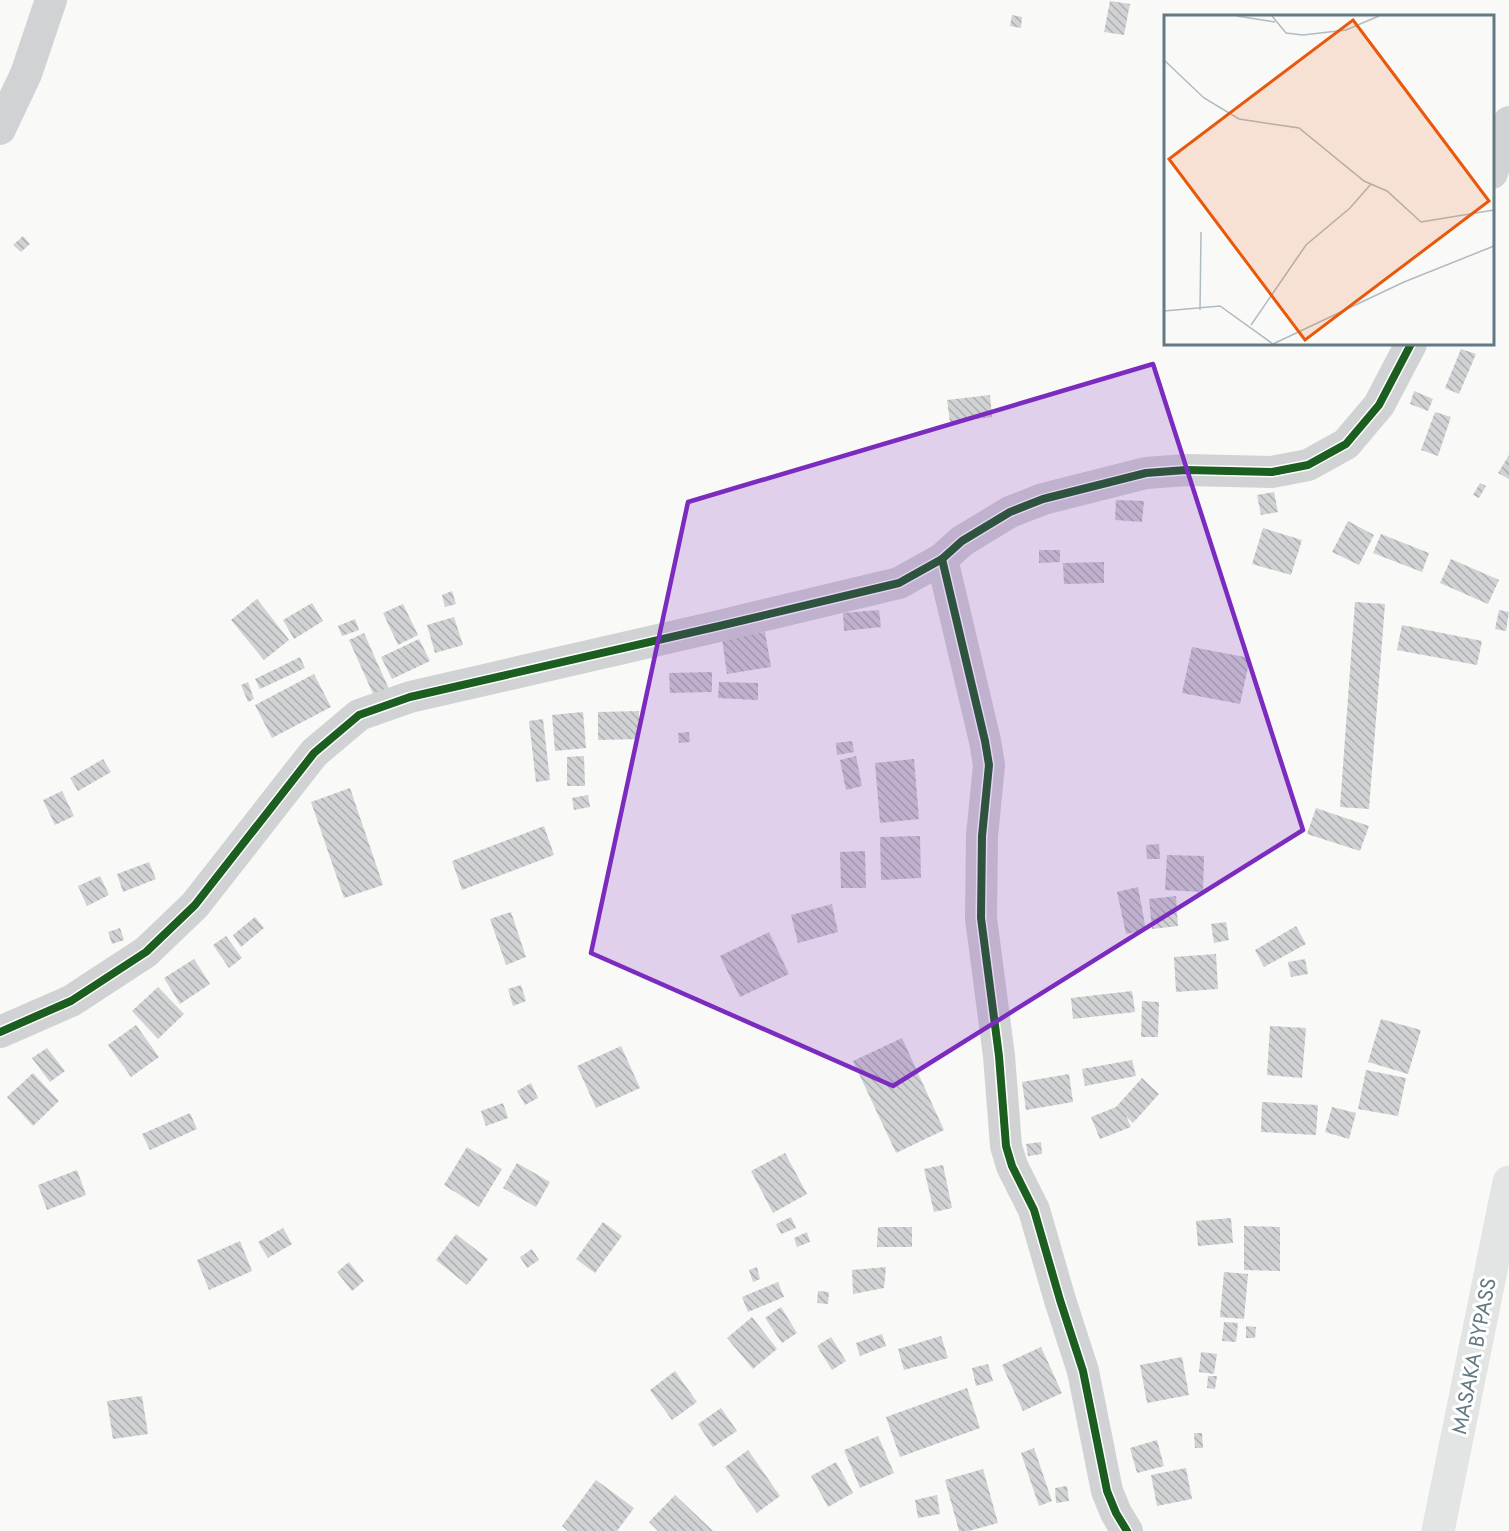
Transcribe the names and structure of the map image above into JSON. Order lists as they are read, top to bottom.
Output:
{
  "streets": {
    "highway": ["MASAKA BYPASS"]
  }
}
